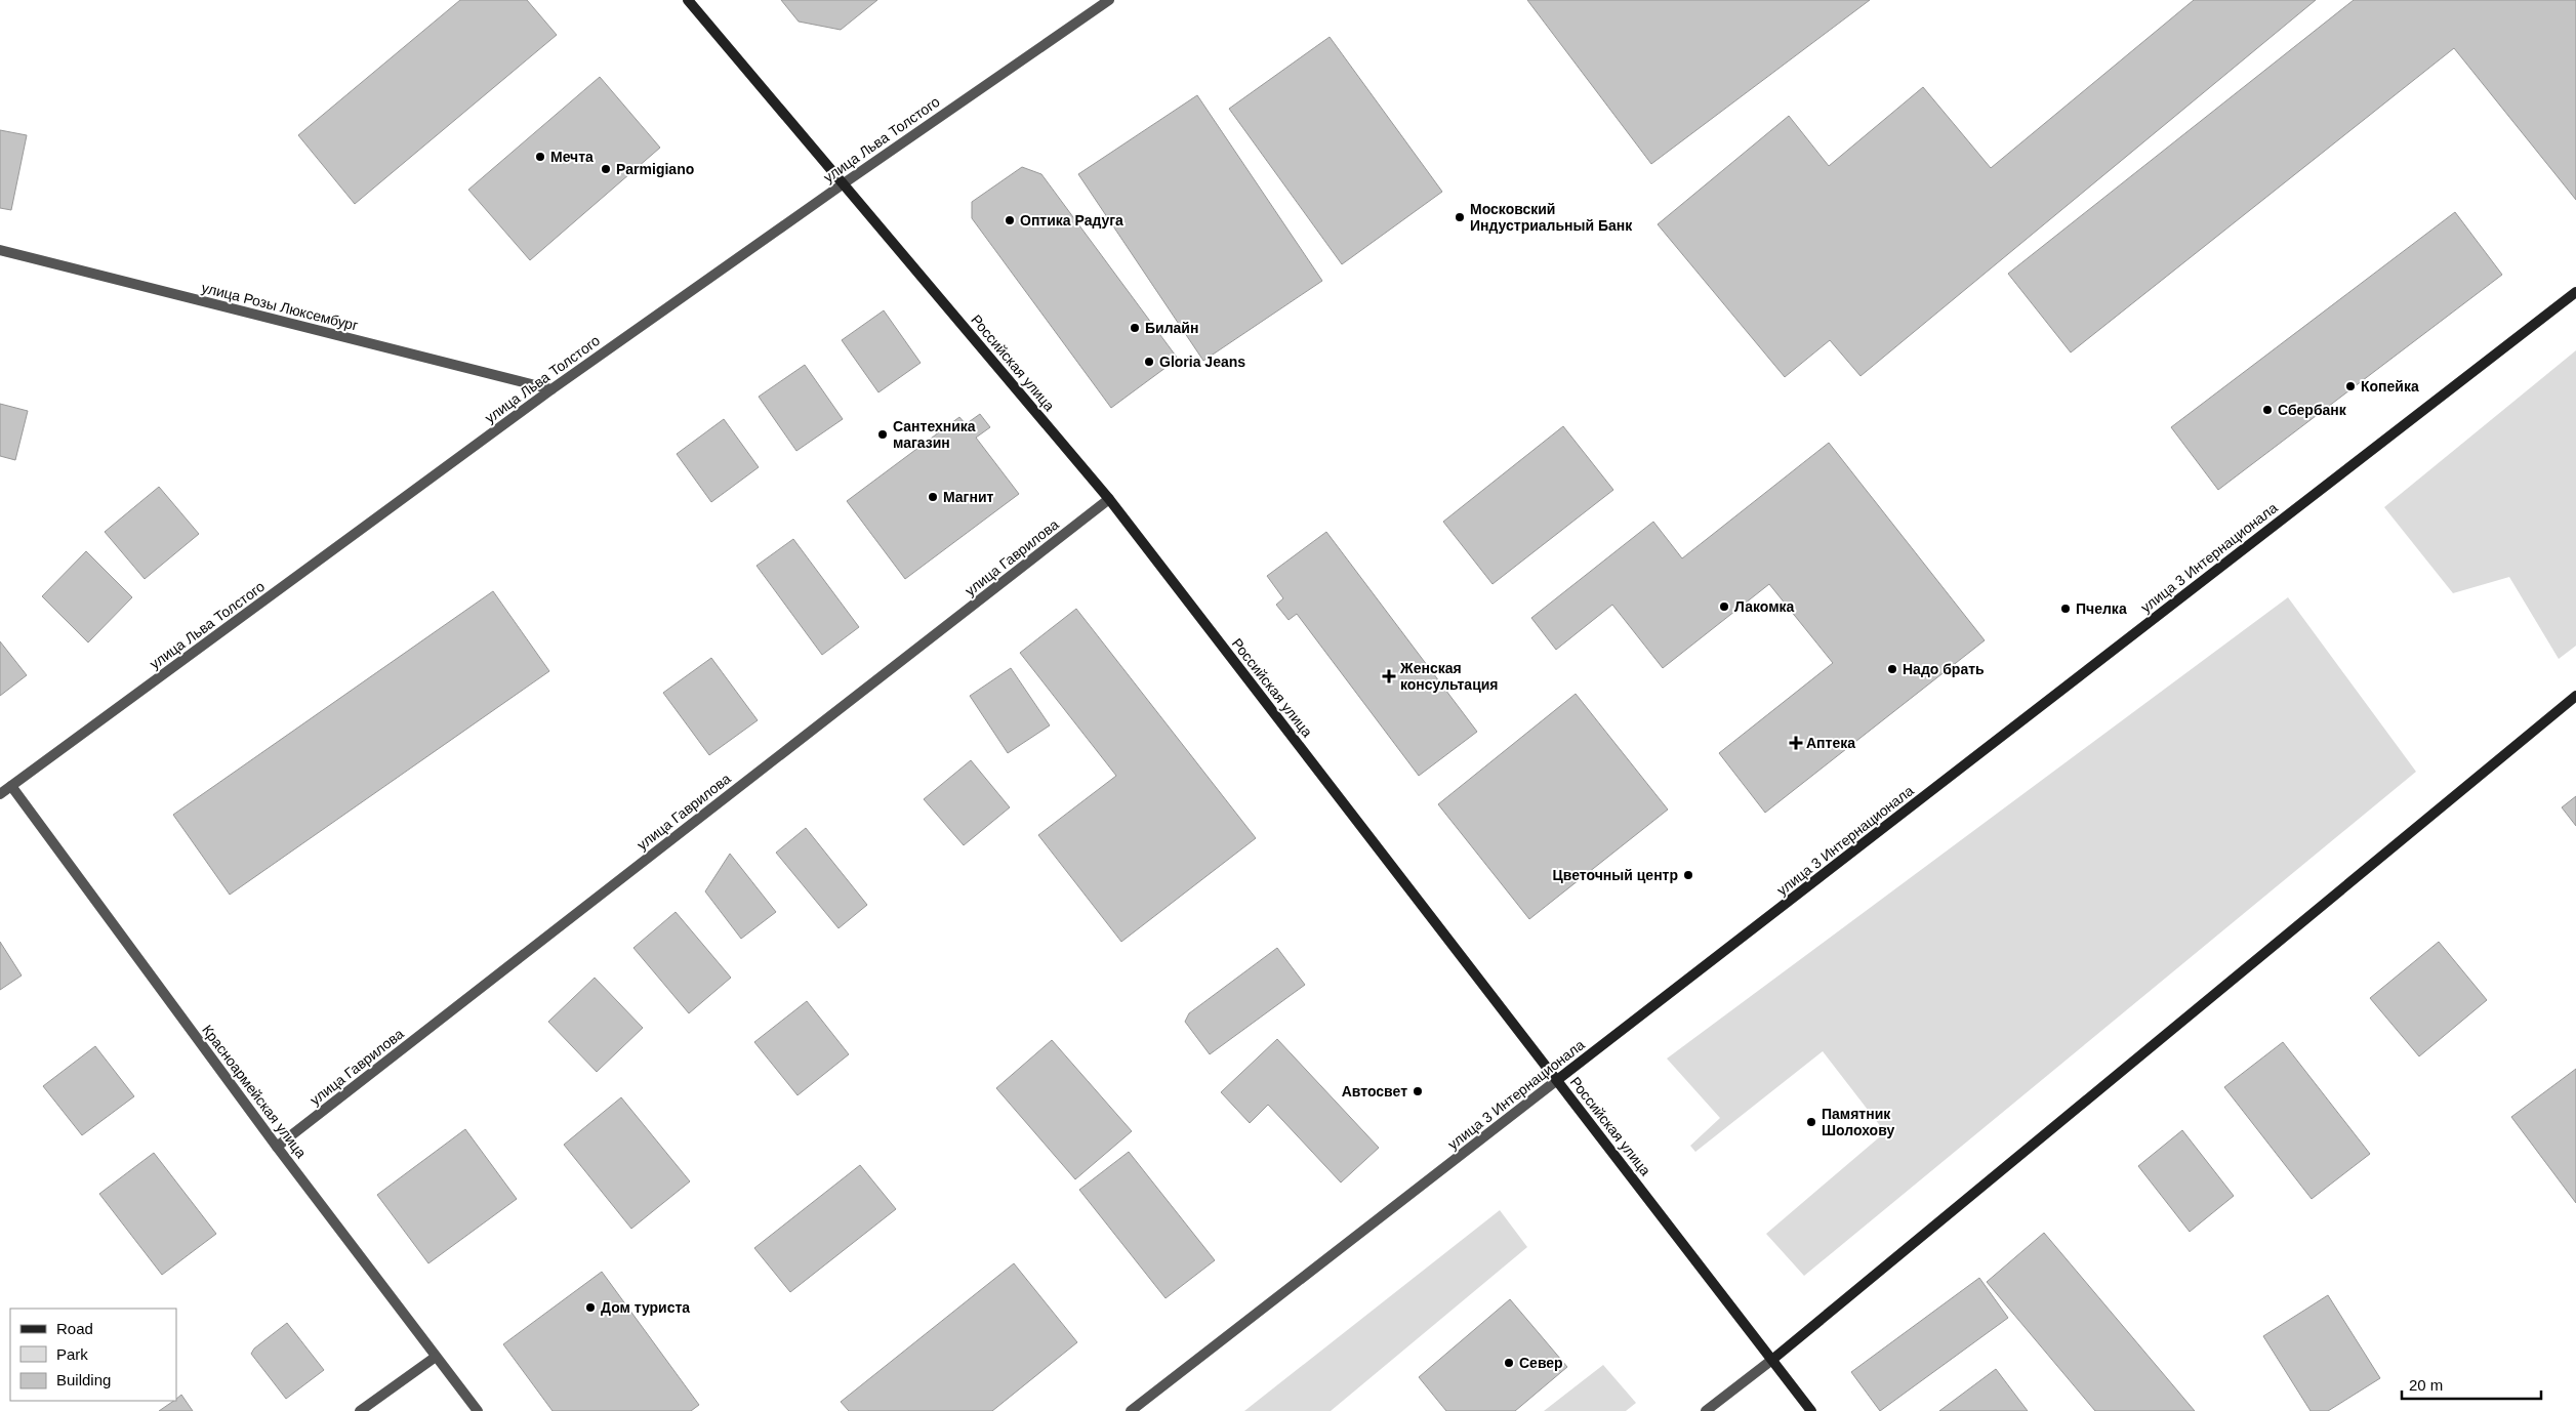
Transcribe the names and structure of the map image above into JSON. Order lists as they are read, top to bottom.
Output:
{
  "streets": {
    "main road": ["Российская улица", "улица 3 Интернационала"],
    "street": [
      "улица Льва Толстого",
      "улица Розы Люксембург",
      "улица Гаврилова",
      "Красноармейская улица"
    ]
  },
  "crossings": [
    ["улица Льва Толстого", "улица Розы Люксембург"],
    ["улица Льва Толстого", "Российская улица"],
    ["улица Льва Толстого", "Красноармейская улица"],
    ["Российская улица", "улица Гаврилова"],
    ["Российская улица", "улица 3 Интернационала"],
    ["улица Гаврилова", "Красноармейская улица"]
  ],
  "places": {
    "other": [
      "Мечта",
      "Parmigiano",
      "Московский Индустриальный Банк",
      "Оптика Радуга",
      "Билайн",
      "Gloria Jeans",
      "Копейка",
      "Сбербанк",
      "Сантехника магазин",
      "Магнит",
      "Лакомка",
      "Пчелка",
      "Надо брать",
      "Цветочный центр",
      "Автосвет",
      "Памятник Шолохову",
      "Дом туриста",
      "Север"
    ],
    "health": ["Женская консультация", "Аптека"]
  },
  "legend": ["Road", "Park", "Building"],
  "scale_bar": "20 m"
}
